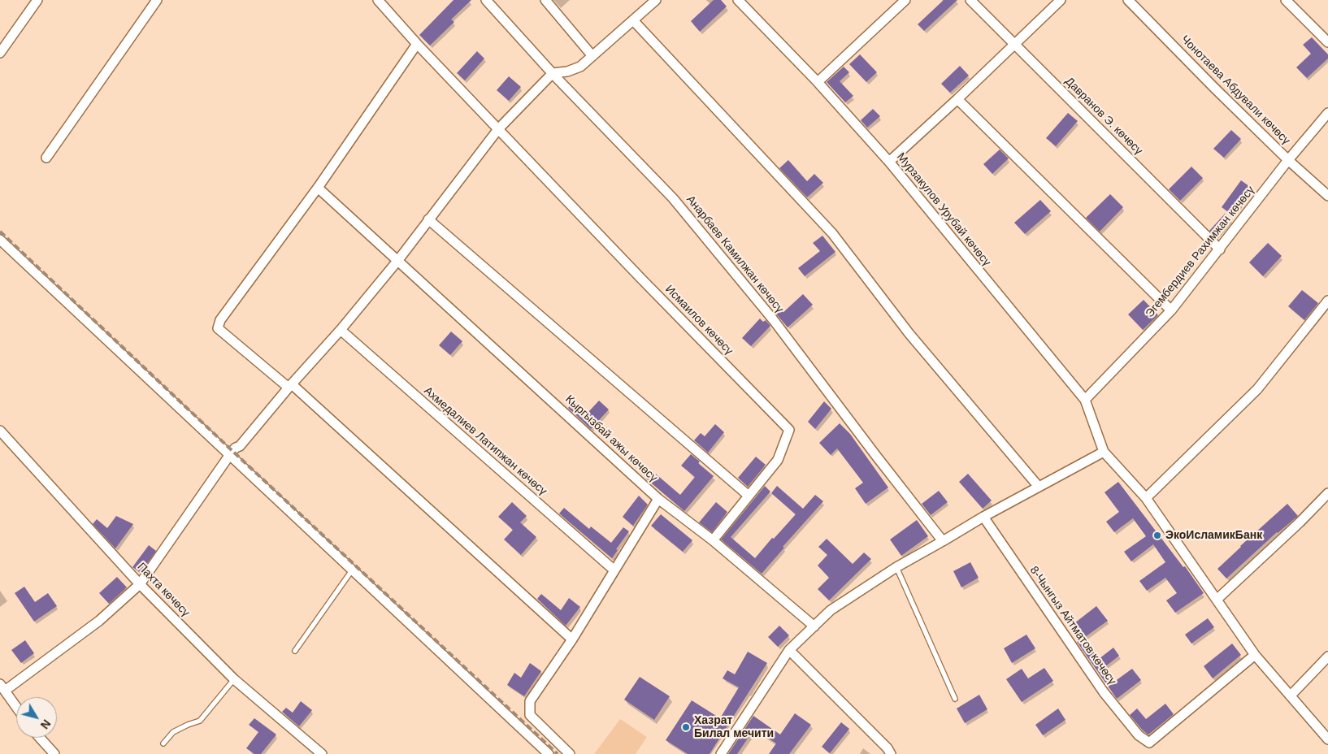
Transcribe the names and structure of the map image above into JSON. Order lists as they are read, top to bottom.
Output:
{
  "streets": {
    "street": [
      "Чонотаева Абдували көчөсү",
      "Давранов Э. көчөсү",
      "Мурзакулов Урубай көчөсү",
      "Эгембердиев Рахимжан көчөсү",
      "Анарбаев Камилжан көчөсү",
      "Исмаилов көчөсү",
      "Кыргызбай ажы көчөсү",
      "Ахмедалиев Латипжан көчөсү",
      "Пахта көчөсү",
      "8-Чынгыз Айтматов көчөсү"
    ]
  },
  "crossings": [
    ["Чонотаева Абдували көчөсү", "Эгембердиев Рахимжан көчөсү"],
    ["Давранов Э. көчөсү", "Эгембердиев Рахимжан көчөсү"],
    ["Мурзакулов Урубай көчөсү", "Эгембердиев Рахимжан көчөсү"],
    ["Исмаилов көчөсү", "Кыргызбай ажы көчөсү"]
  ],
  "places": ["ЭкоИсламикБанк", "Хазрат Билал мечити"],
  "north": "bottom right"
}
